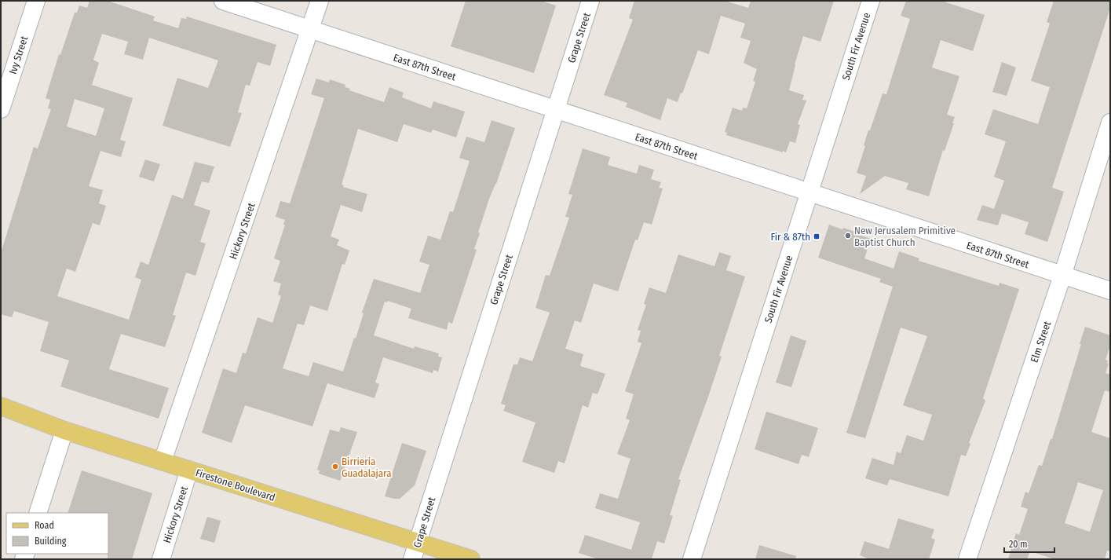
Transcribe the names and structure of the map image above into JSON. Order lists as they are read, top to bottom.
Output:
{
  "streets": {
    "main road": ["Firestone Boulevard"],
    "street": [
      "Grape Street",
      "South Fir Avenue",
      "Ivy Street",
      "East 87th Street",
      "Hickory Street",
      "Elm Street"
    ]
  },
  "crossings": [
    ["Grape Street", "East 87th Street"],
    ["Grape Street", "Firestone Boulevard"],
    ["South Fir Avenue", "East 87th Street"],
    ["East 87th Street", "Hickory Street"],
    ["East 87th Street", "Elm Street"],
    ["Hickory Street", "Firestone Boulevard"]
  ],
  "places": {
    "other": ["New Jerusalem Primitive Baptist Church", "Birrieria Guadalajara"],
    "transit": ["Fir & 87th"]
  },
  "legend": ["Road", "Building"],
  "scale_bar": "20 m"
}
